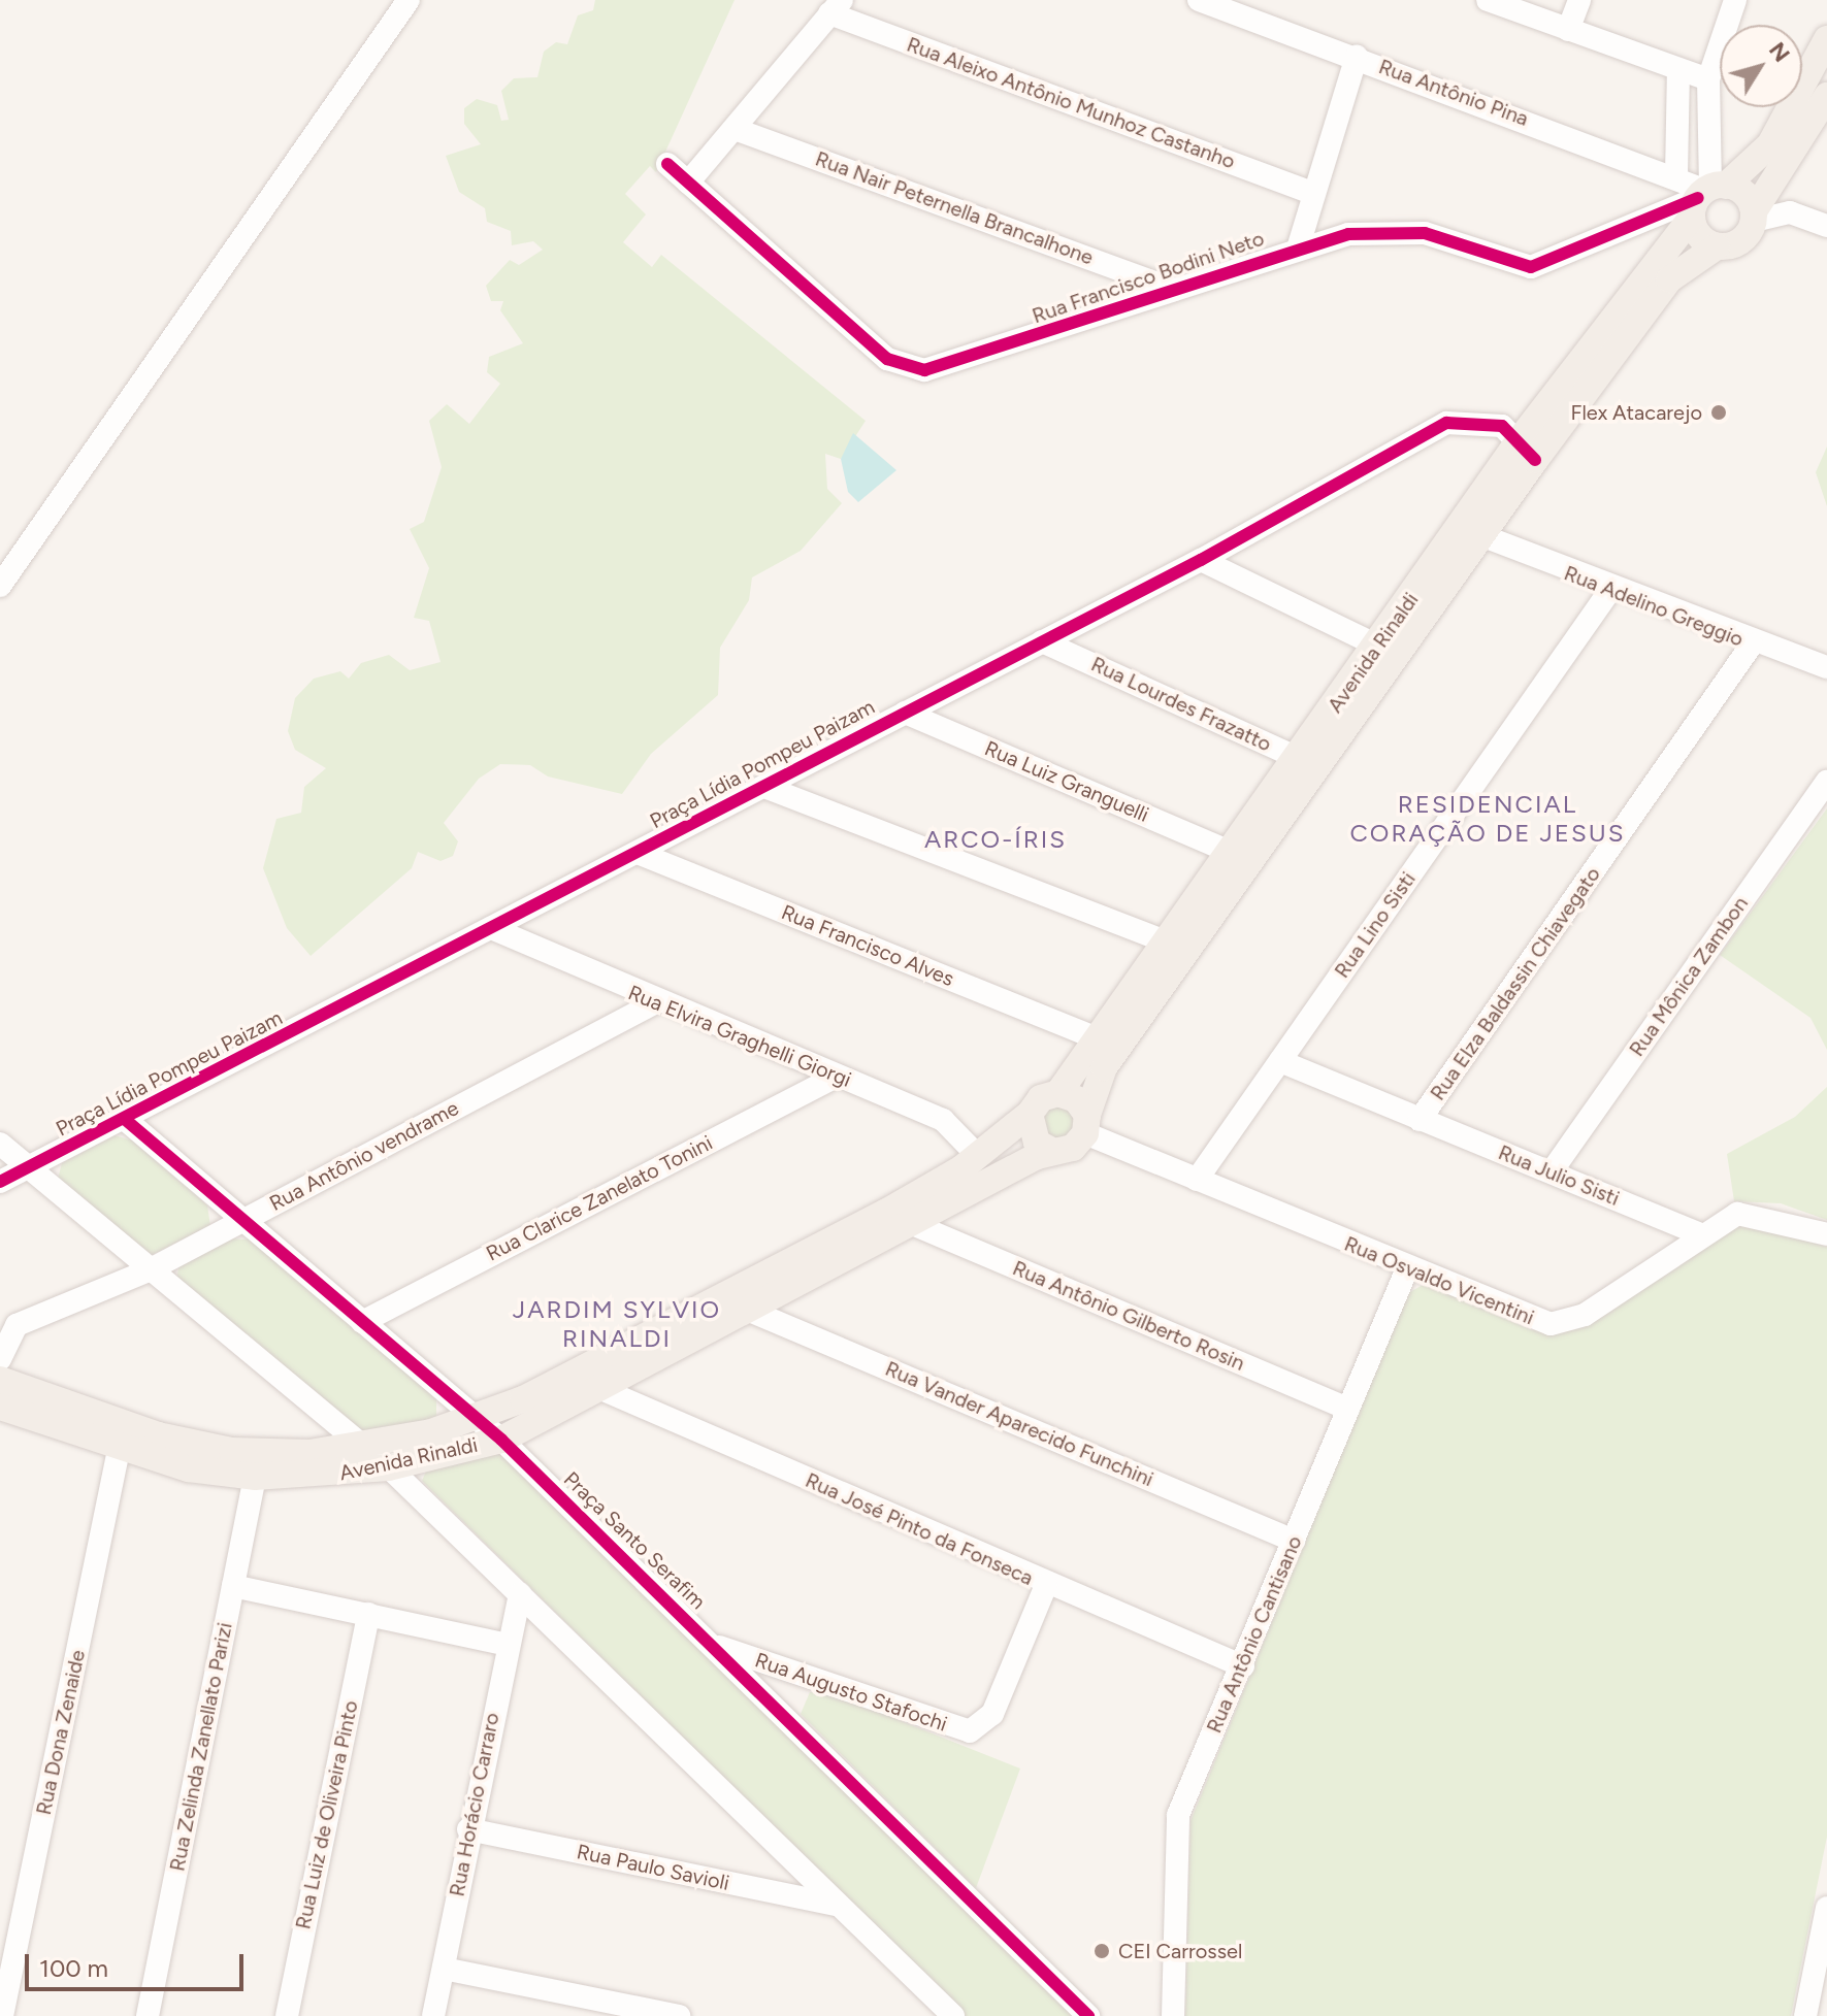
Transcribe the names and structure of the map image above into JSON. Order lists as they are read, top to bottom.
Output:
{
  "streets": {
    "main road": ["Avenida Rinaldi"],
    "street": [
      "Rua Antônio Pina",
      "Rua Aleixo Antônio Munhoz Castanho",
      "Rua Nair Peternella Brancalhone",
      "Rua Francisco Bodini Neto",
      "Rua Adelino Greggio",
      "Rua Lourdes Frazatto",
      "Praça Lídia Pompeu Paizam",
      "Rua Luiz Granguelli",
      "Rua Lino Sisti",
      "Rua Francisco Alves",
      "Rua Mônica Zambon",
      "Rua Elza Baldassin Chiavegato",
      "Rua Elvira Graghelli Giorgi",
      "Rua Antônio vendrame",
      "Rua Julio Sisti",
      "Rua Clarice Zanelato Tonini",
      "Rua Osvaldo Vicentini",
      "Rua Antônio Gilberto Rosin",
      "Rua Vander Aparecido Funchini",
      "Rua José Pinto da Fonseca",
      "Praça Santo Serafim",
      "Rua Antônio Cantisano",
      "Rua Augusto Stafochi",
      "Rua Dona Zenaide",
      "Rua Zelinda Zanellato Parizi",
      "Rua Horácio Carraro",
      "Rua Luiz de Oliveira Pinto",
      "Rua Paulo Savioli"
    ]
  },
  "crossings": [
    ["Rua Antônio Pina", "Rua Francisco Bodini Neto"],
    ["Rua Antônio Pina", "Avenida Rinaldi"],
    ["Rua Nair Peternella Brancalhone", "Rua Francisco Bodini Neto"],
    ["Rua Francisco Bodini Neto", "Avenida Rinaldi"],
    ["Rua Adelino Greggio", "Avenida Rinaldi"],
    ["Rua Adelino Greggio", "Rua Lino Sisti"],
    ["Rua Adelino Greggio", "Rua Elza Baldassin Chiavegato"],
    ["Avenida Rinaldi", "Rua Lourdes Frazatto"],
    ["Avenida Rinaldi", "Praça Lídia Pompeu Paizam"],
    ["Avenida Rinaldi", "Rua Luiz Granguelli"],
    ["Avenida Rinaldi", "Rua Francisco Alves"],
    ["Avenida Rinaldi", "Rua Elvira Graghelli Giorgi"],
    ["Avenida Rinaldi", "Rua Osvaldo Vicentini"],
    ["Avenida Rinaldi", "Rua Antônio Gilberto Rosin"],
    ["Avenida Rinaldi", "Rua Vander Aparecido Funchini"],
    ["Avenida Rinaldi", "Rua José Pinto da Fonseca"],
    ["Avenida Rinaldi", "Praça Santo Serafim"],
    ["Avenida Rinaldi", "Rua Dona Zenaide"],
    ["Avenida Rinaldi", "Rua Zelinda Zanellato Parizi"],
    ["Rua Lourdes Frazatto", "Praça Lídia Pompeu Paizam"],
    ["Praça Lídia Pompeu Paizam", "Rua Luiz Granguelli"],
    ["Praça Lídia Pompeu Paizam", "Rua Francisco Alves"],
    ["Praça Lídia Pompeu Paizam", "Rua Elvira Graghelli Giorgi"],
    ["Praça Lídia Pompeu Paizam", "Praça Santo Serafim"],
    ["Rua Lino Sisti", "Rua Julio Sisti"],
    ["Rua Lino Sisti", "Rua Osvaldo Vicentini"],
    ["Rua Mônica Zambon", "Rua Julio Sisti"],
    ["Rua Elza Baldassin Chiavegato", "Rua Julio Sisti"],
    ["Rua Elvira Graghelli Giorgi", "Rua Antônio vendrame"],
    ["Rua Elvira Graghelli Giorgi", "Rua Clarice Zanelato Tonini"],
    ["Rua Antônio vendrame", "Praça Santo Serafim"],
    ["Rua Julio Sisti", "Rua Osvaldo Vicentini"],
    ["Rua Clarice Zanelato Tonini", "Praça Santo Serafim"],
    ["Rua Osvaldo Vicentini", "Rua Antônio Cantisano"],
    ["Rua Antônio Gilberto Rosin", "Rua Antônio Cantisano"],
    ["Rua Vander Aparecido Funchini", "Rua Antônio Cantisano"],
    ["Rua José Pinto da Fonseca", "Rua Antônio Cantisano"],
    ["Rua José Pinto da Fonseca", "Rua Augusto Stafochi"],
    ["Praça Santo Serafim", "Rua Augusto Stafochi"],
    ["Rua Horácio Carraro", "Rua Paulo Savioli"]
  ],
  "districts": ["RESIDENCIAL CORAÇÃO DE JESUS", "ARCO-ÍRIS", "JARDIM SYLVIO RINALDI"],
  "places": ["Flex Atacarejo", "CEI Carrossel"],
  "scale_bar": "100 m",
  "north": "top right"
}
